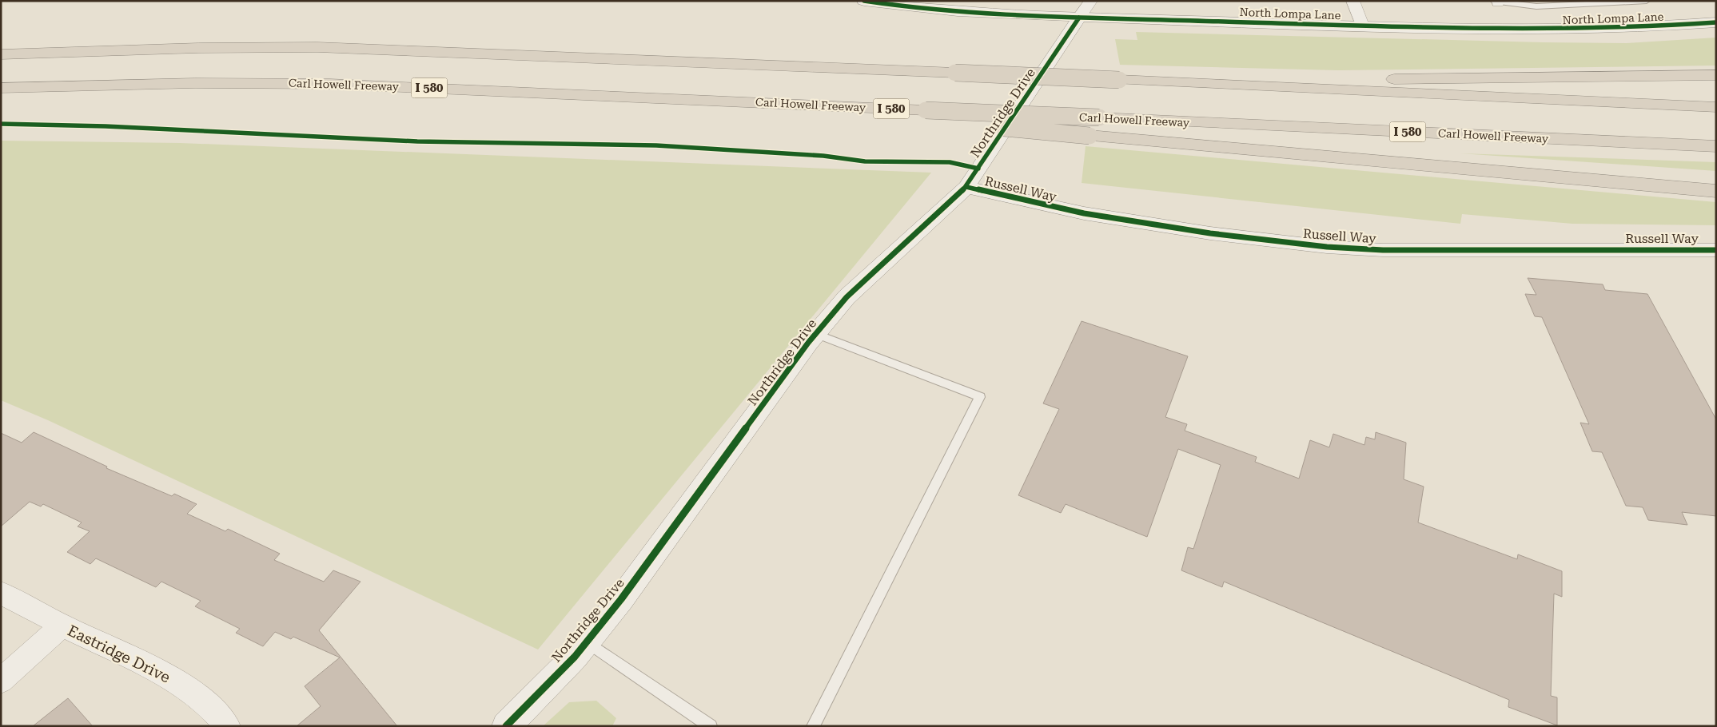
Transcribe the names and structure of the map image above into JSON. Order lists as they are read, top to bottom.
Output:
{
  "streets": {
    "highway": ["Carl Howell Freeway", "I 580"],
    "street": [
      "North Lompa Lane",
      "Northridge Drive",
      "Russell Way",
      "Eastridge Drive"
    ]
  },
  "crossings": [
    ["North Lompa Lane", "Northridge Drive"],
    ["Northridge Drive", "Russell Way"]
  ]
}
